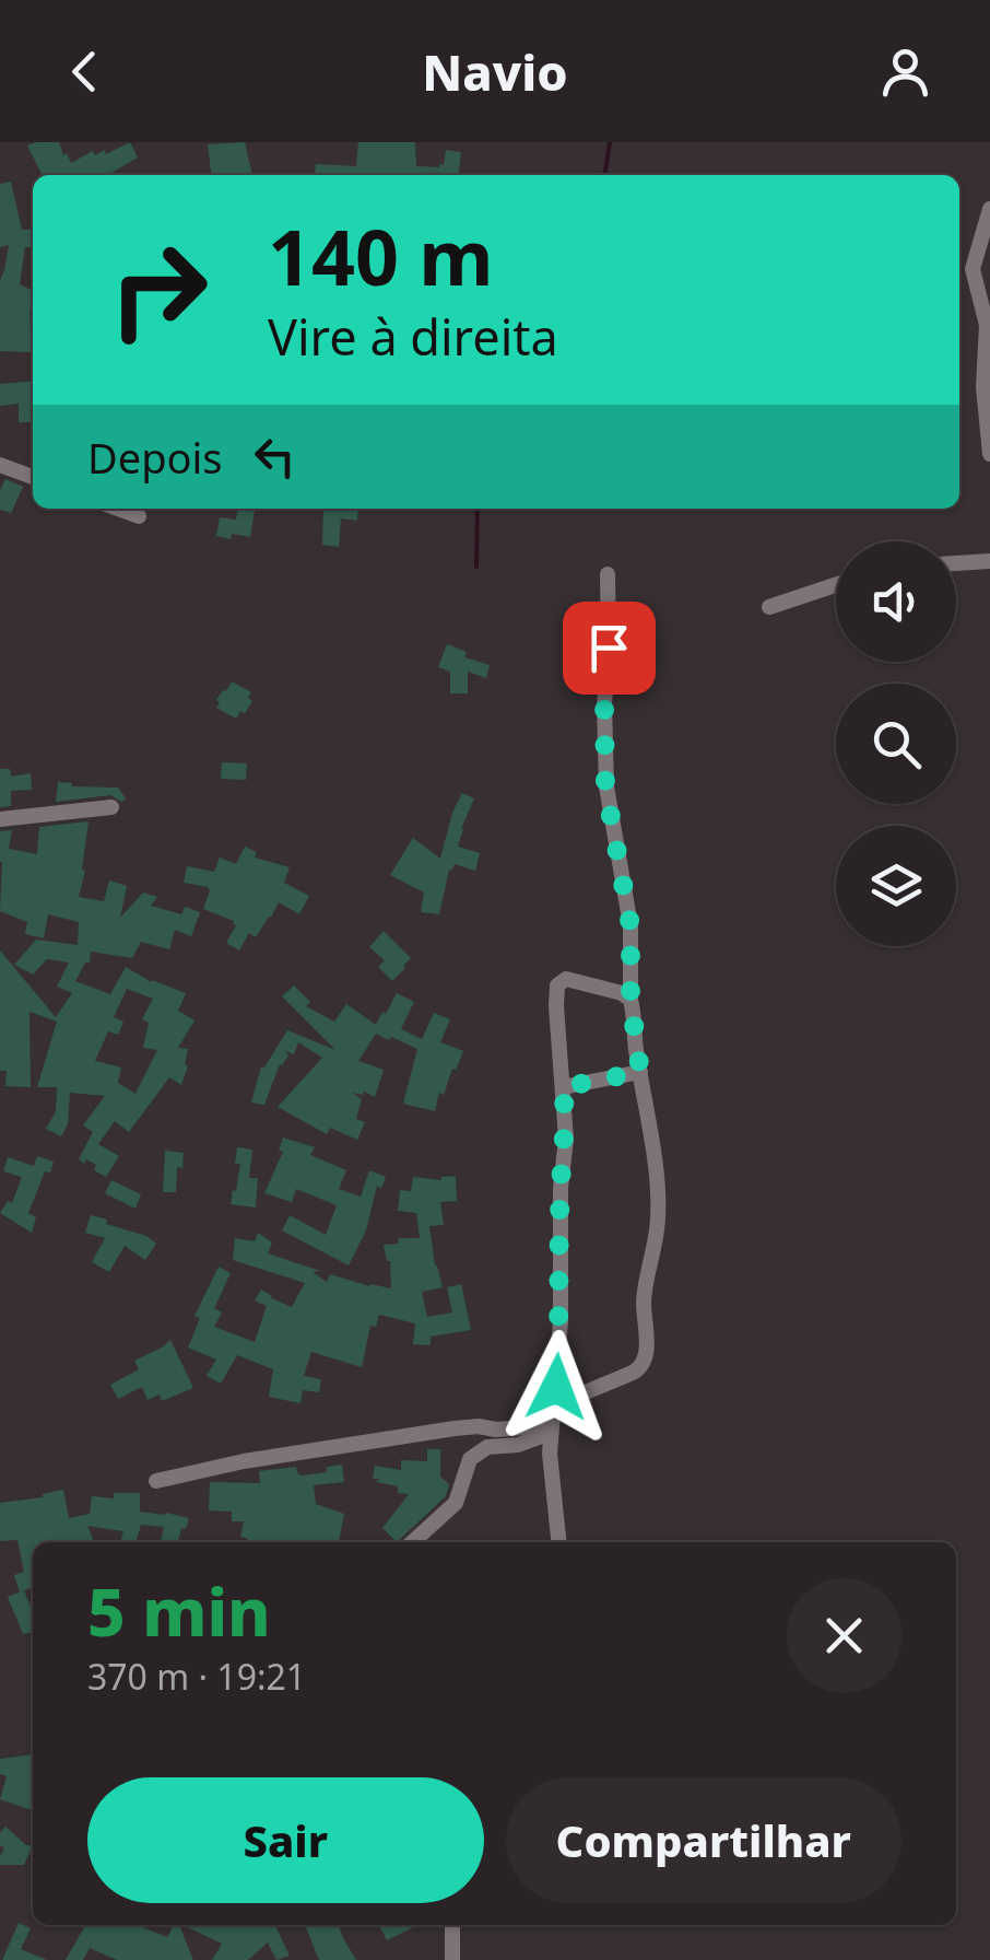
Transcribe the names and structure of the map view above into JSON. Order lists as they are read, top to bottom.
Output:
{
  "page": {
    "header": "Navio",
    "turn": ["140 m", "Vire à direita"],
    "then": "Depois",
    "heading": ["5 min", "370 m · 19:21"],
    "buttons": ["Sair", "Compartilhar"]
  }
}
